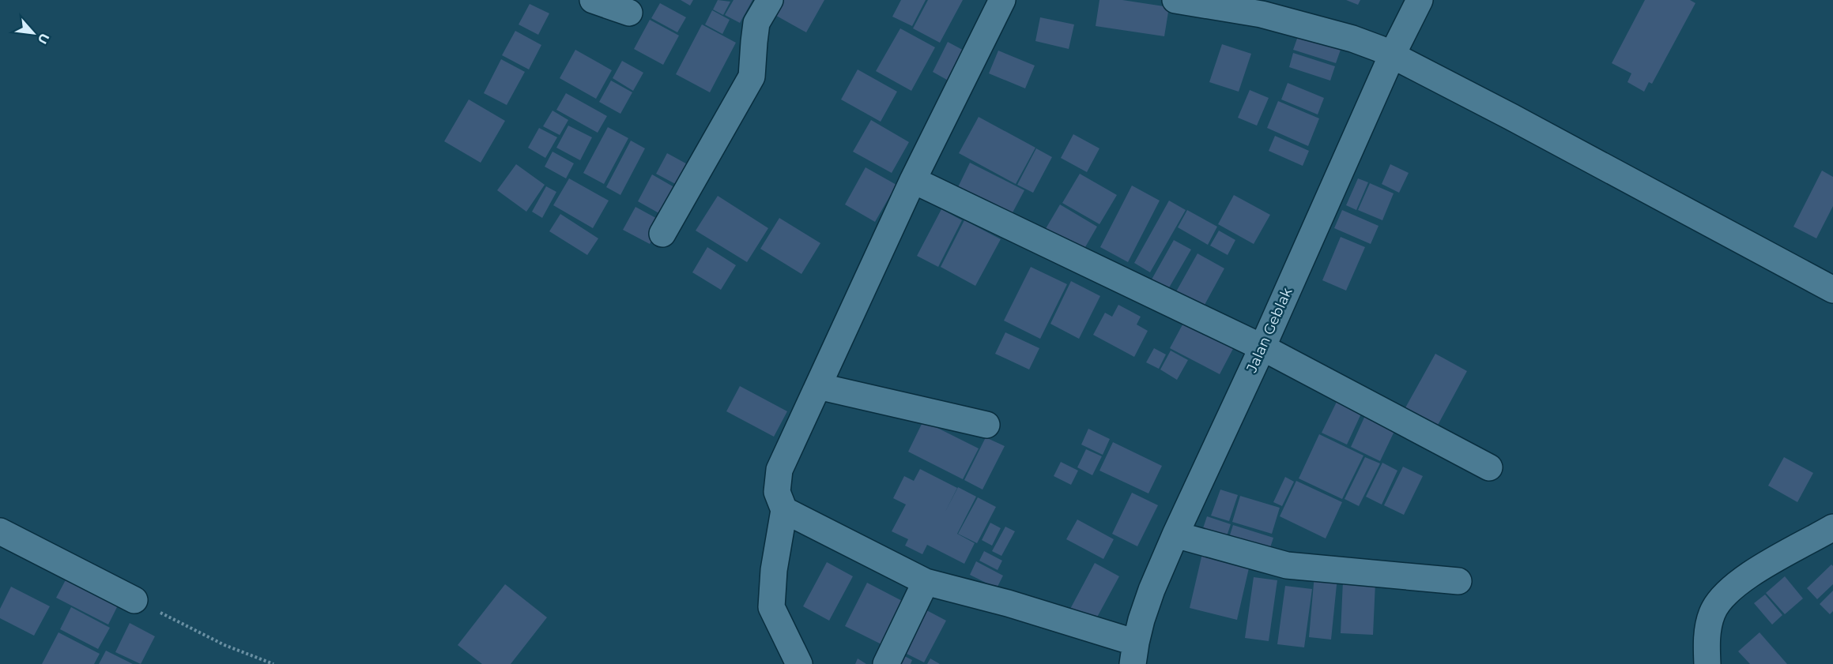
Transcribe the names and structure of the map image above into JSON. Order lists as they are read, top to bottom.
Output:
{
  "streets": {
    "street": ["Jalan Geblak"]
  },
  "north": "bottom right"
}
